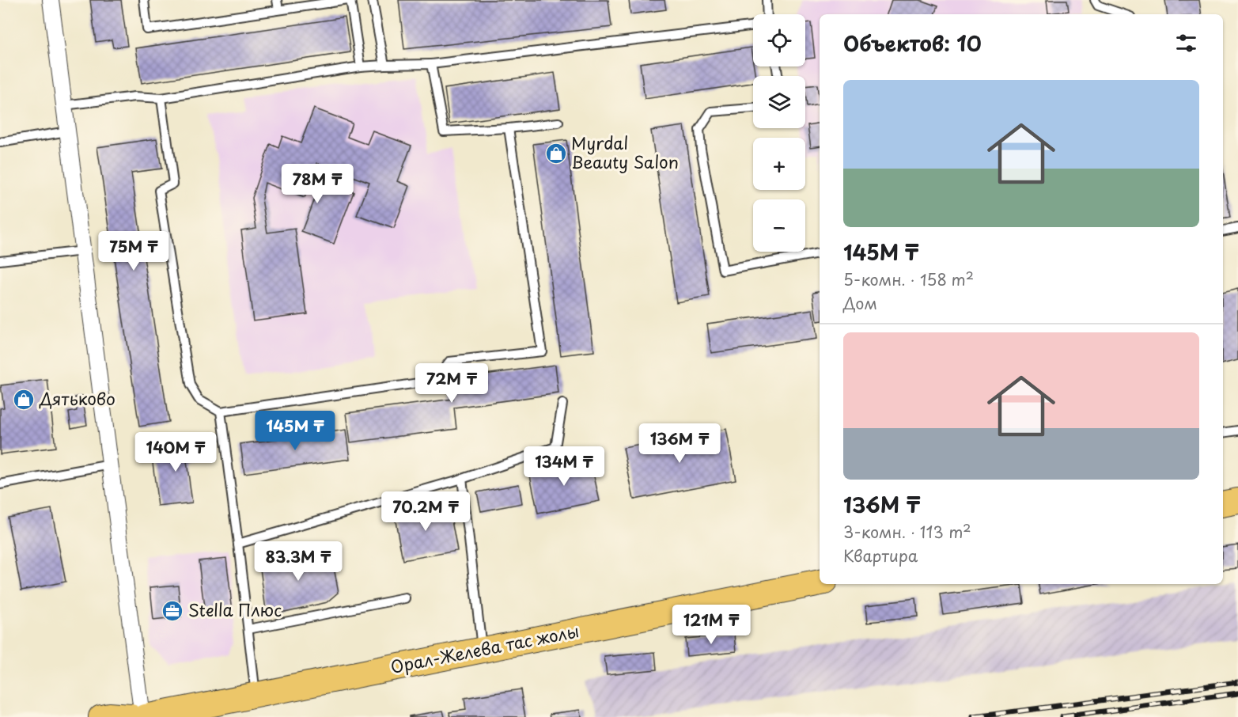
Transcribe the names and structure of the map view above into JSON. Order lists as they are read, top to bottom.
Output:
{
  "streets": {
    "main road": ["Орал-Желева тас жолы"]
  },
  "places": {
    "shop": ["Myrdal Beauty Salon", "Дятьково"],
    "office": ["Stella Плюс"]
  },
  "page": {
    "map_buttons": ["+", "−"],
    "heading": "Объектов: 10",
    "list": [
      {
        "name": "145M ₸",
        "note": "5-комн. · 158 m² · Дом"
      },
      {
        "name": "136M ₸",
        "note": "3-комн. · 113 m² · Квартира"
      }
    ],
    "price": [
      "78M ₸",
      "75M ₸",
      "72M ₸",
      "145M ₸",
      "136M ₸",
      "140M ₸",
      "134M ₸",
      "70.2M ₸",
      "83.3M ₸",
      "121M ₸"
    ]
  }
}
